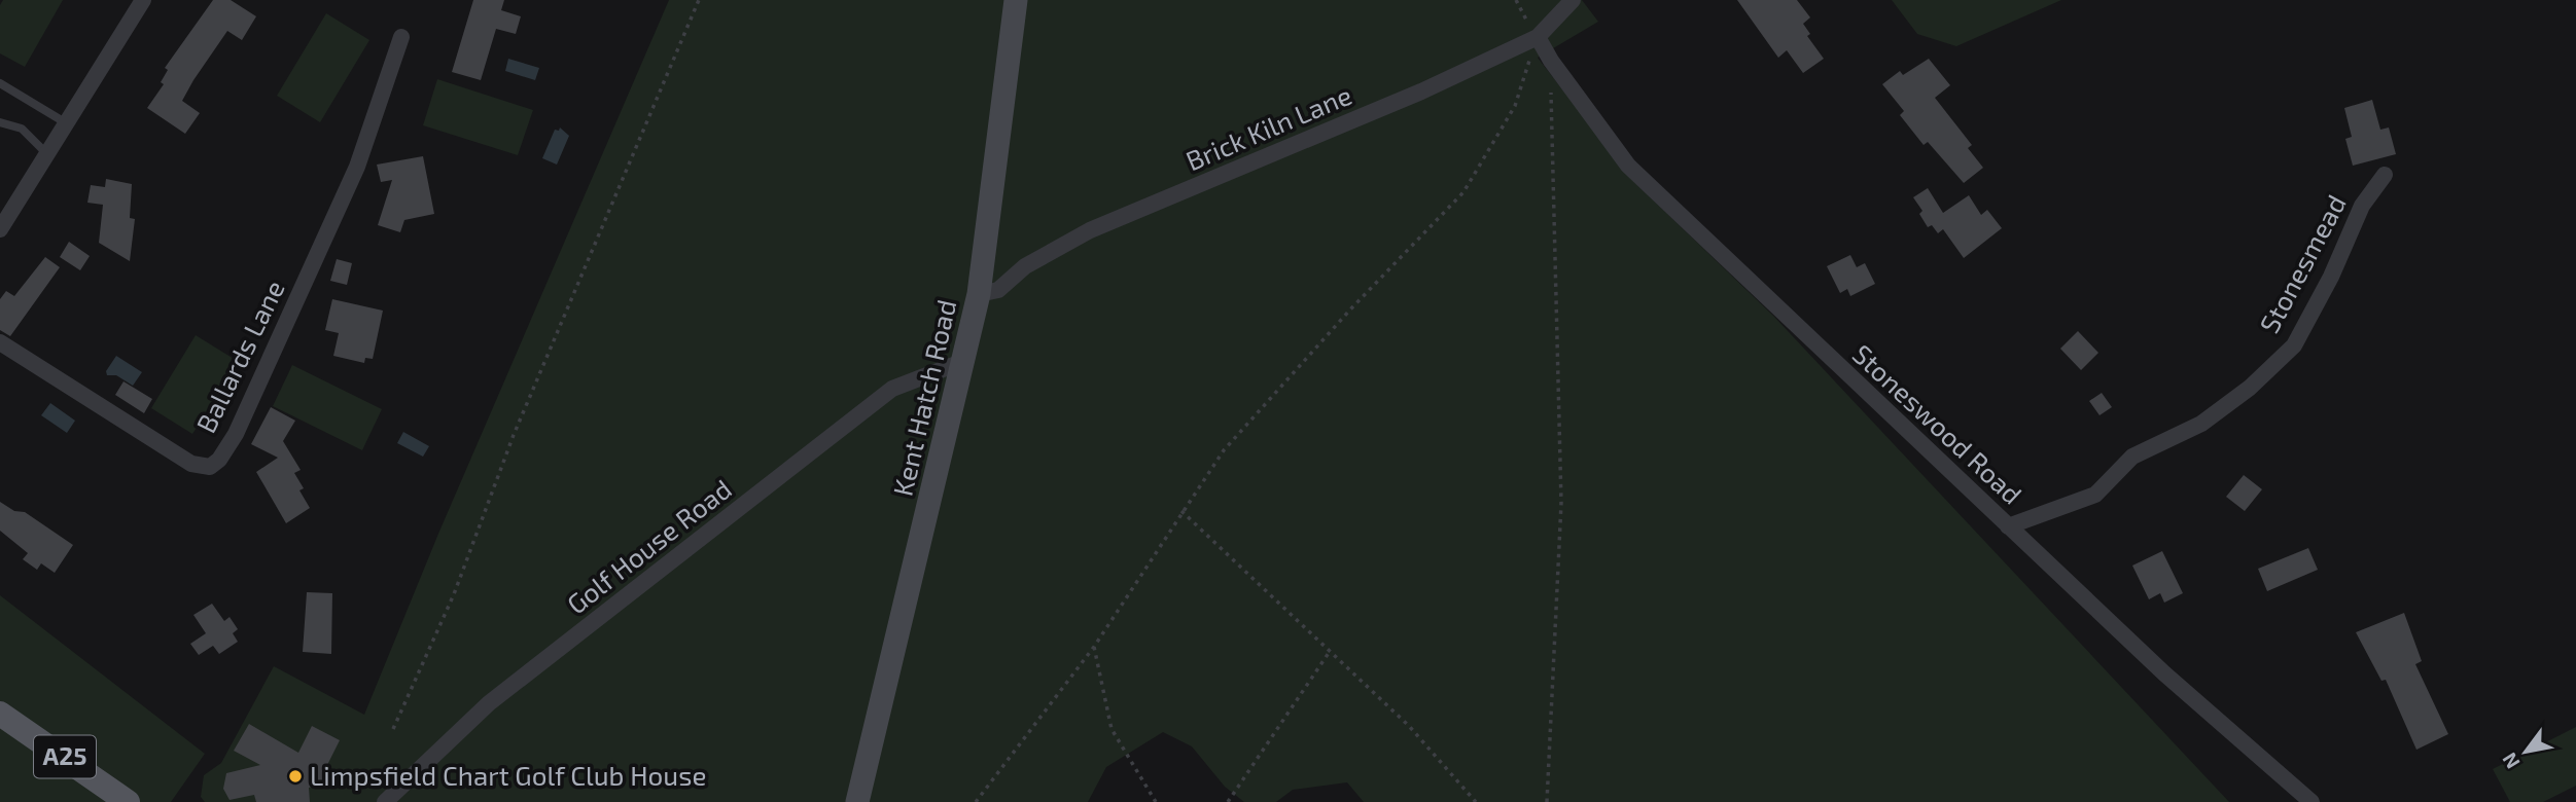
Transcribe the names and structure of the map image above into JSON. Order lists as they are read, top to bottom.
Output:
{
  "streets": {
    "main road": ["Kent Hatch Road", "A25"],
    "street": [
      "Brick Kiln Lane",
      "Stonesmead",
      "Ballards Lane",
      "Stoneswood Road",
      "Golf House Road"
    ]
  },
  "crossings": [
    ["Brick Kiln Lane", "Kent Hatch Road"],
    ["Brick Kiln Lane", "Stoneswood Road"],
    ["Stonesmead", "Stoneswood Road"],
    ["Kent Hatch Road", "Golf House Road"]
  ],
  "places": ["Limpsfield Chart Golf Club House"],
  "north": "bottom left"
}
